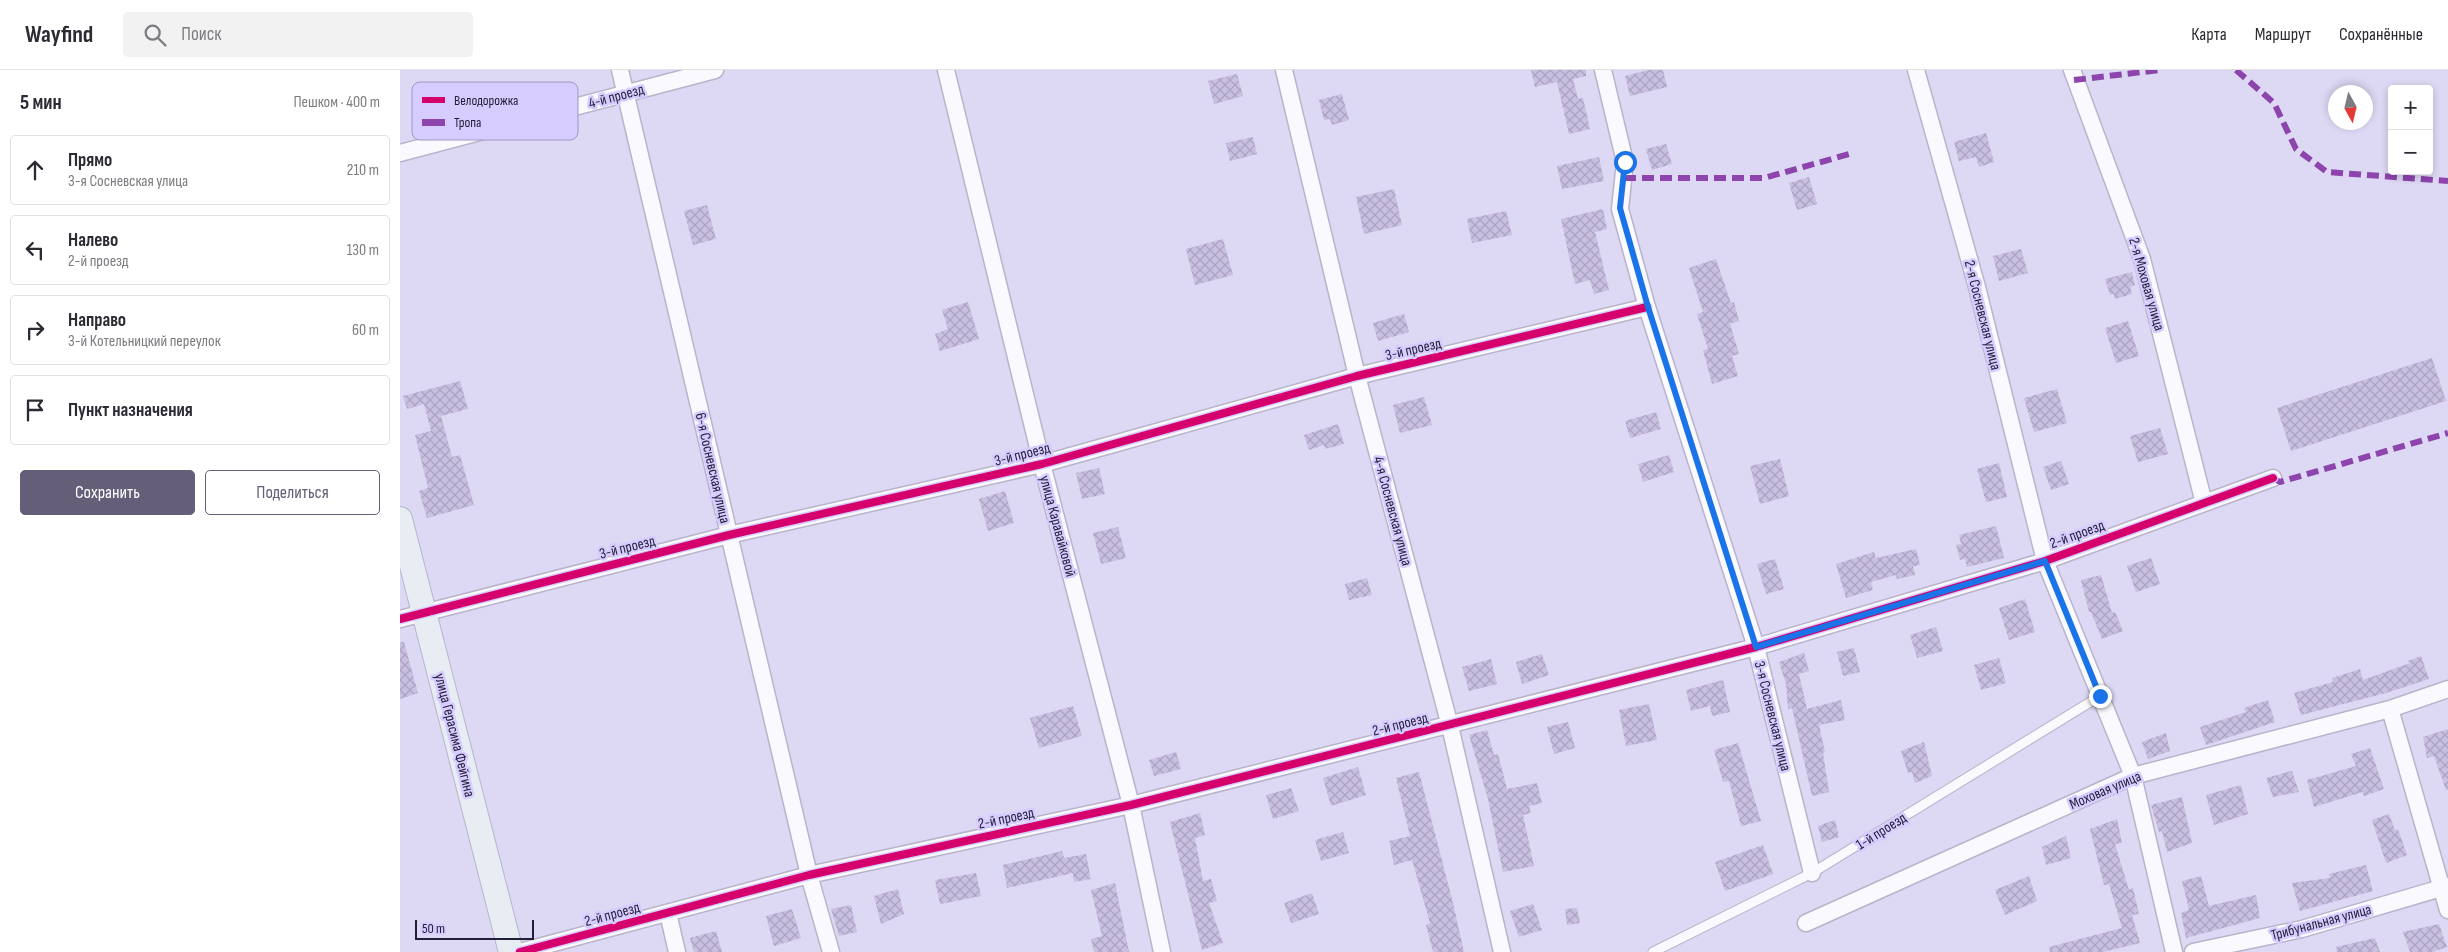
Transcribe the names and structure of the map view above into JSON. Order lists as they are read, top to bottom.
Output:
{
  "streets": {
    "main road": ["улица Герасима Фейгина"],
    "street": [
      "4-й проезд",
      "2-я Моховая улица",
      "2-я Сосневская улица",
      "3-й проезд",
      "6-я Сосневская улица",
      "4-я Сосневская улица",
      "улица Каравайковой",
      "2-й проезд",
      "3-я Сосневская улица",
      "Моховая улица",
      "Трибунальная улица"
    ],
    "lane": ["1-й проезд"]
  },
  "crossings": [
    ["4-й проезд", "6-я Сосневская улица"],
    ["2-я Моховая улица", "2-й проезд"],
    ["2-я Сосневская улица", "2-й проезд"],
    ["2-я Сосневская улица", "Моховая улица"],
    ["2-я Сосневская улица", "1-й проезд"],
    ["3-й проезд", "6-я Сосневская улица"],
    ["3-й проезд", "4-я Сосневская улица"],
    ["3-й проезд", "улица Каравайковой"],
    ["3-й проезд", "3-я Сосневская улица"],
    ["3-й проезд", "улица Герасима Фейгина"],
    ["6-я Сосневская улица", "2-й проезд"],
    ["4-я Сосневская улица", "2-й проезд"],
    ["улица Каравайковой", "2-й проезд"],
    ["2-й проезд", "3-я Сосневская улица"],
    ["3-я Сосневская улица", "1-й проезд"]
  ],
  "legend": ["Велодорожка", "Тропа"],
  "scale_bar": "50 m",
  "north": "bottom",
  "page": {
    "header": "Wayfind",
    "search": "Поиск",
    "nav": ["Карта", "Маршрут", "Сохранённые"],
    "heading": ["5 мин", "Пешком · 400 m"],
    "map_buttons": ["+", "−"],
    "list": [
      ["Прямо", "3-я Сосневская улица", "210 m"],
      ["Налево", "2-й проезд", "130 m"],
      ["Направо", "3-й Котельницкий переулок", "60 m"],
      "Пункт назначения"
    ],
    "buttons": ["Сохранить", "Поделиться"],
    "scale": "50 m"
  }
}
